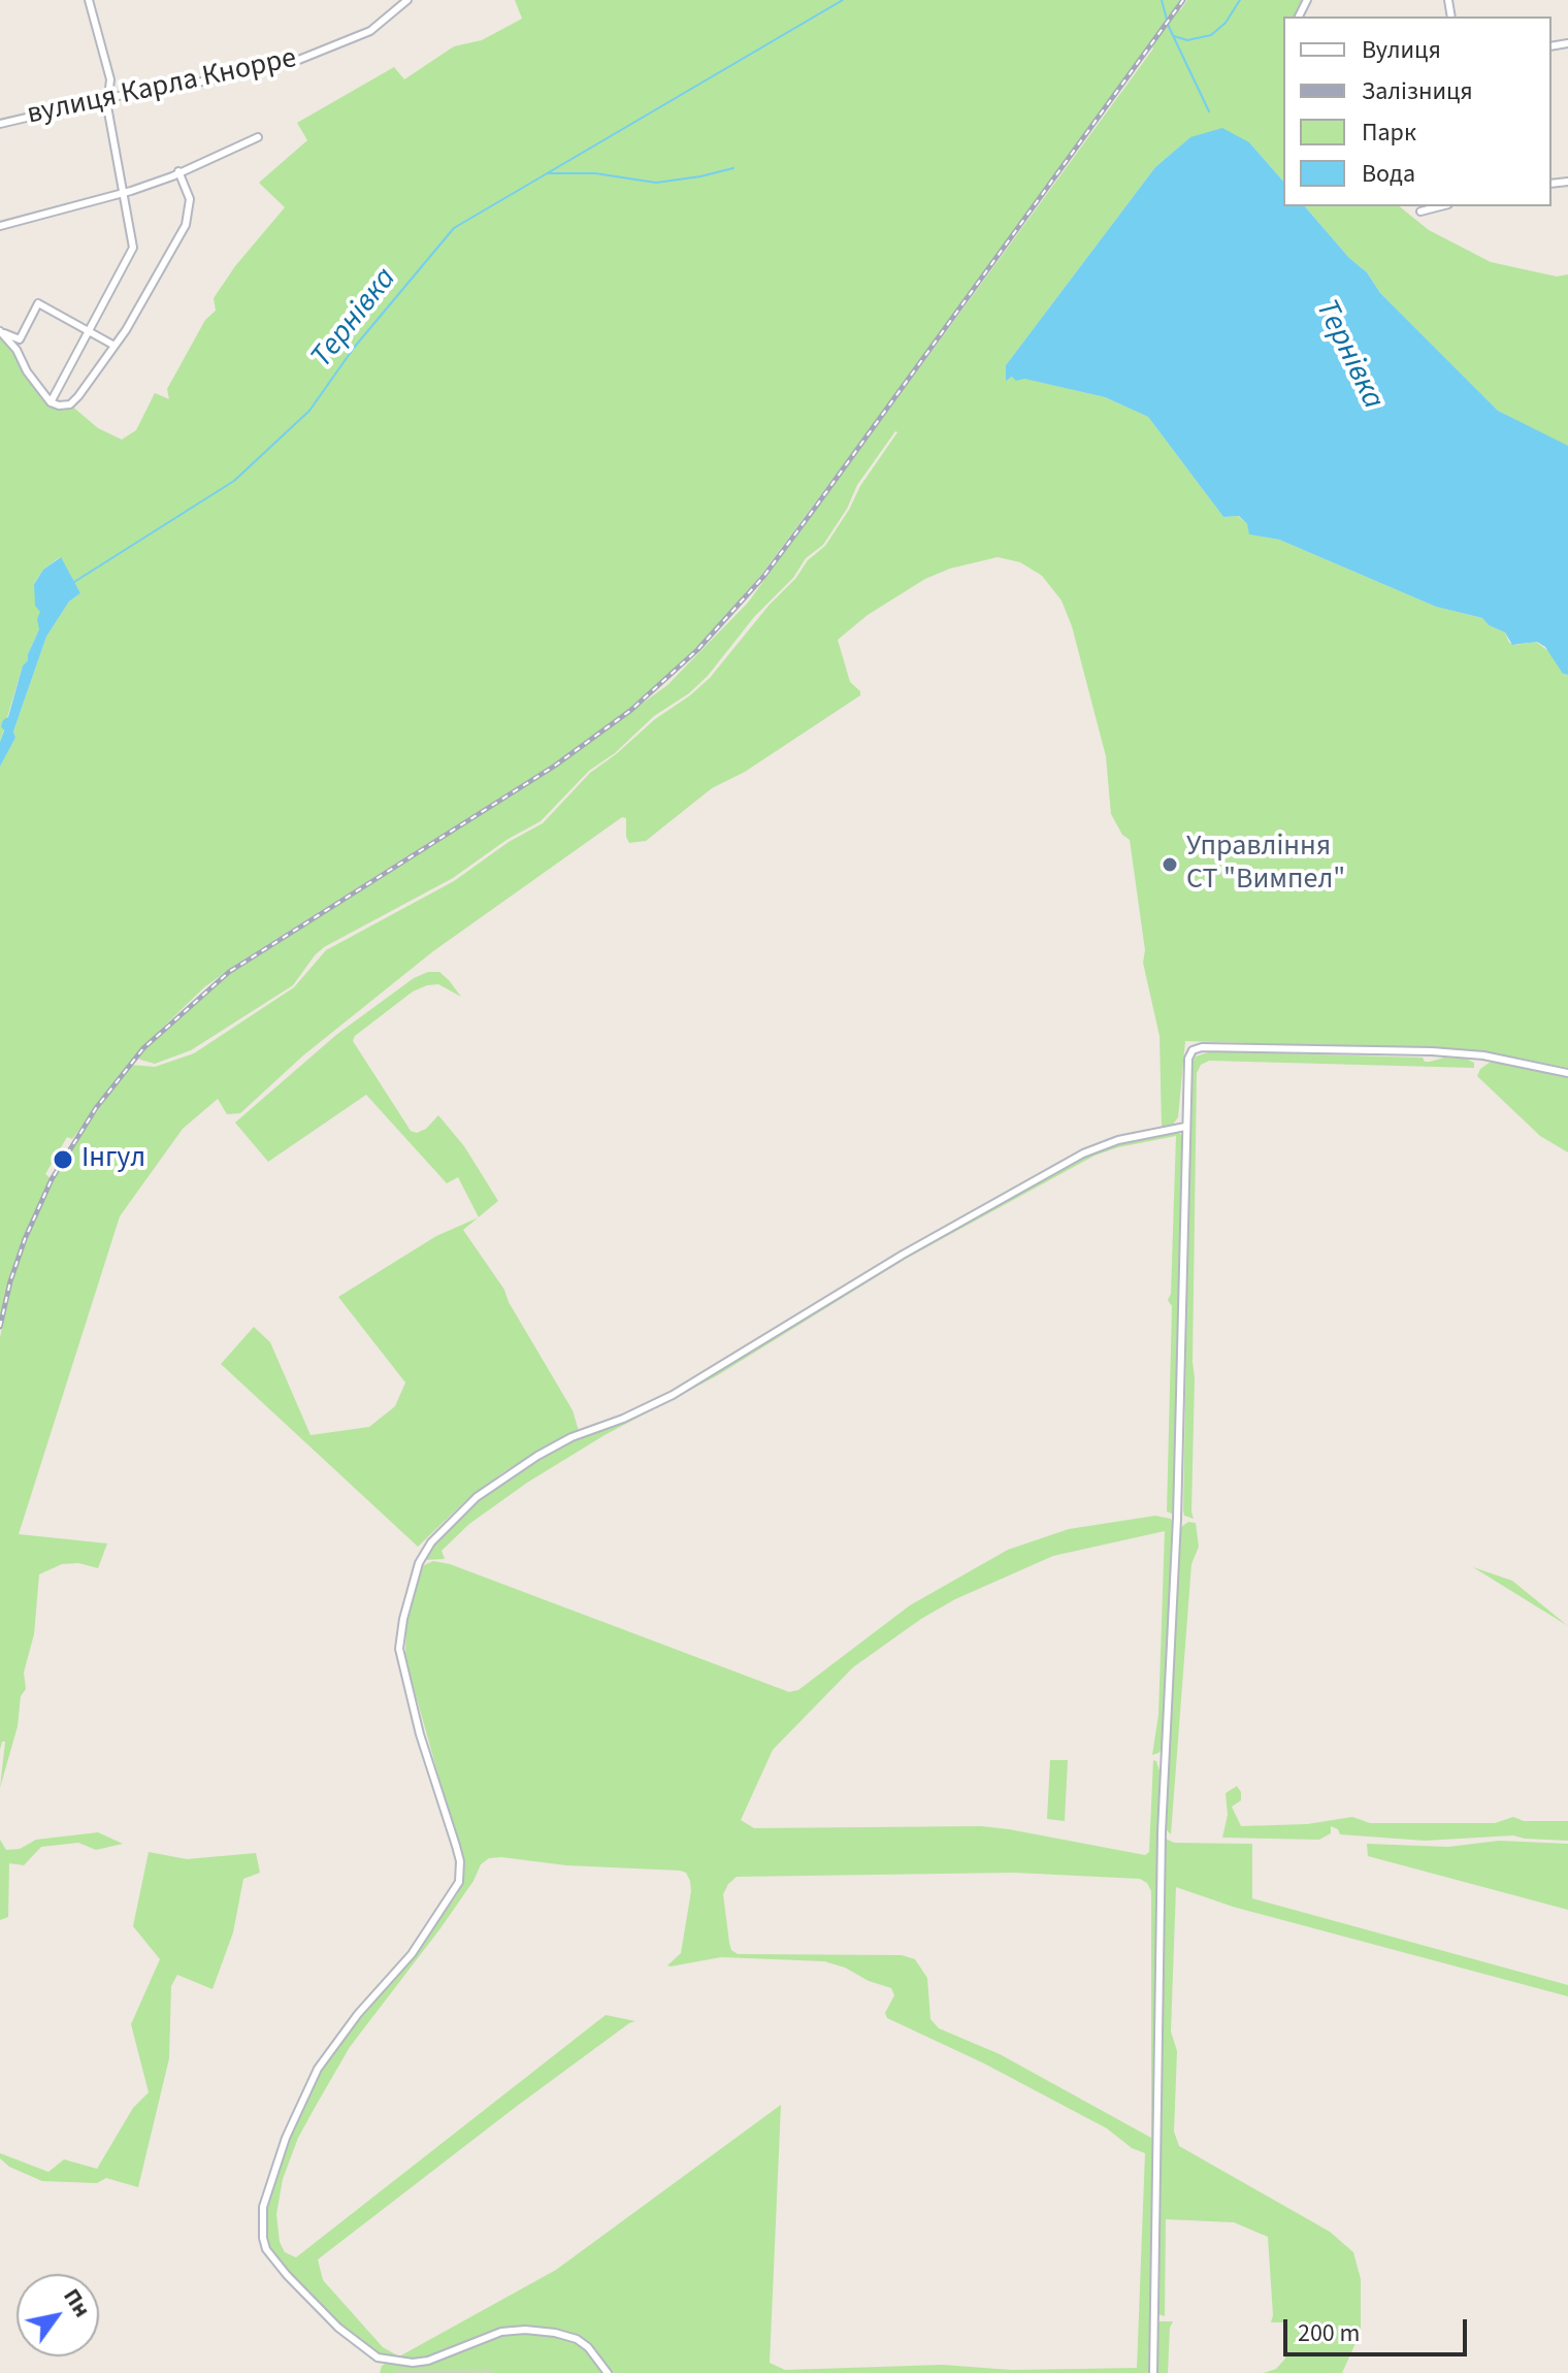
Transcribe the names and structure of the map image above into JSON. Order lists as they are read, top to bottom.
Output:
{
  "streets": {
    "street": ["вулиця Карла Кнорре"]
  },
  "water": ["Тернівка"],
  "places": ["Управління СТ \"Вимпел\"", "Інгул"],
  "legend": [
    "Вулиця",
    "Залізниця",
    "Парк",
    "Вода"
  ],
  "scale_bar": "200 m",
  "north": "top right"
}
